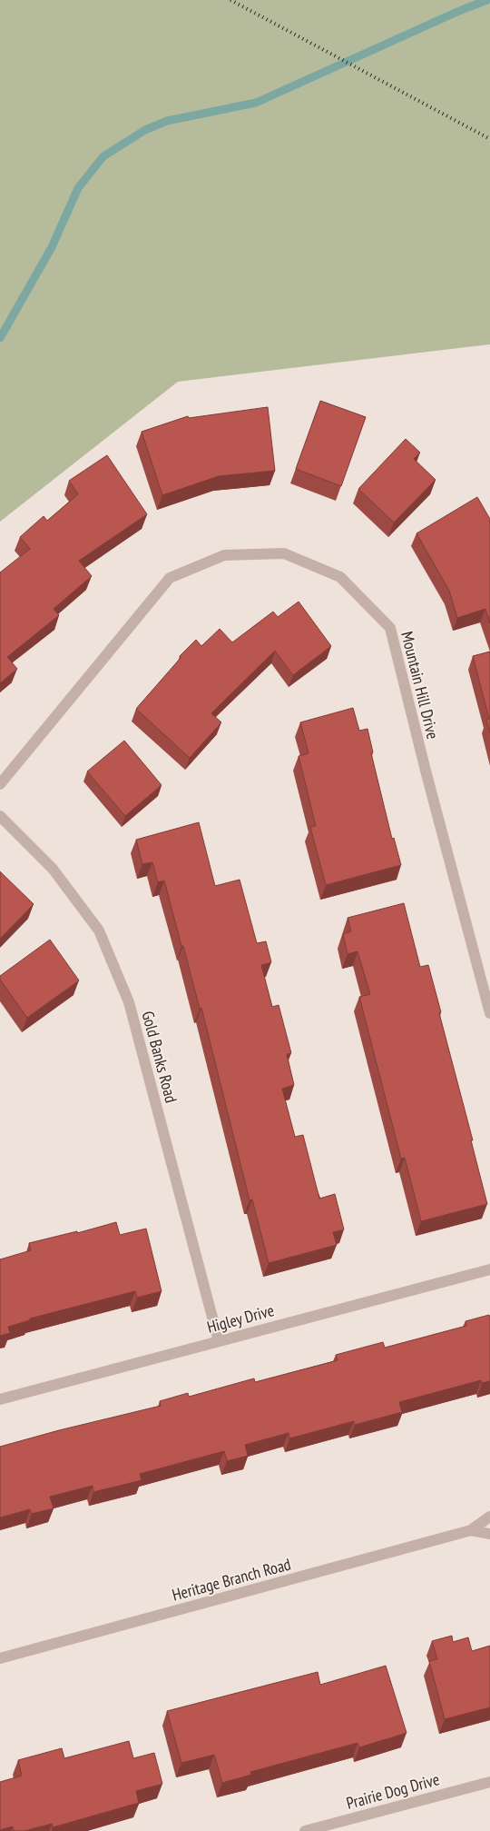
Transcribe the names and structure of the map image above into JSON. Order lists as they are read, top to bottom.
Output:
{
  "streets": {
    "street": [
      "Mountain Hill Drive",
      "Gold Banks Road",
      "Higley Drive",
      "Heritage Branch Road",
      "Prairie Dog Drive"
    ]
  },
  "crossings": [
    ["Gold Banks Road", "Higley Drive"]
  ]
}
